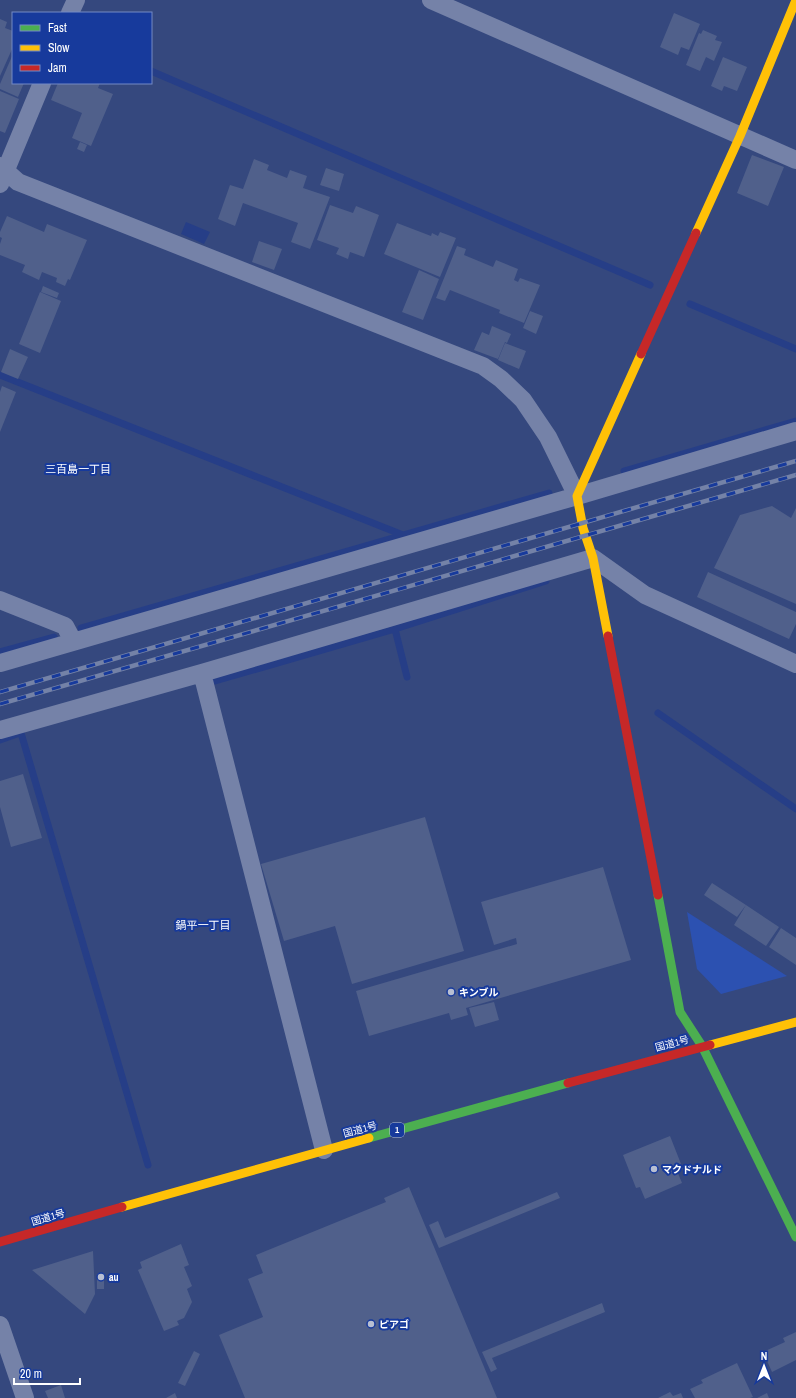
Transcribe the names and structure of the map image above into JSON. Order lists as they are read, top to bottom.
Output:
{
  "streets": {
    "main road": ["国道1号", "1"]
  },
  "districts": ["三百島一丁目", "鍋平一丁目"],
  "places": [
    "キンブル",
    "マクドナルド",
    "au",
    "ピアゴ"
  ],
  "legend": ["Fast", "Slow", "Jam"],
  "scale_bar": "20 m",
  "north": "top"
}
